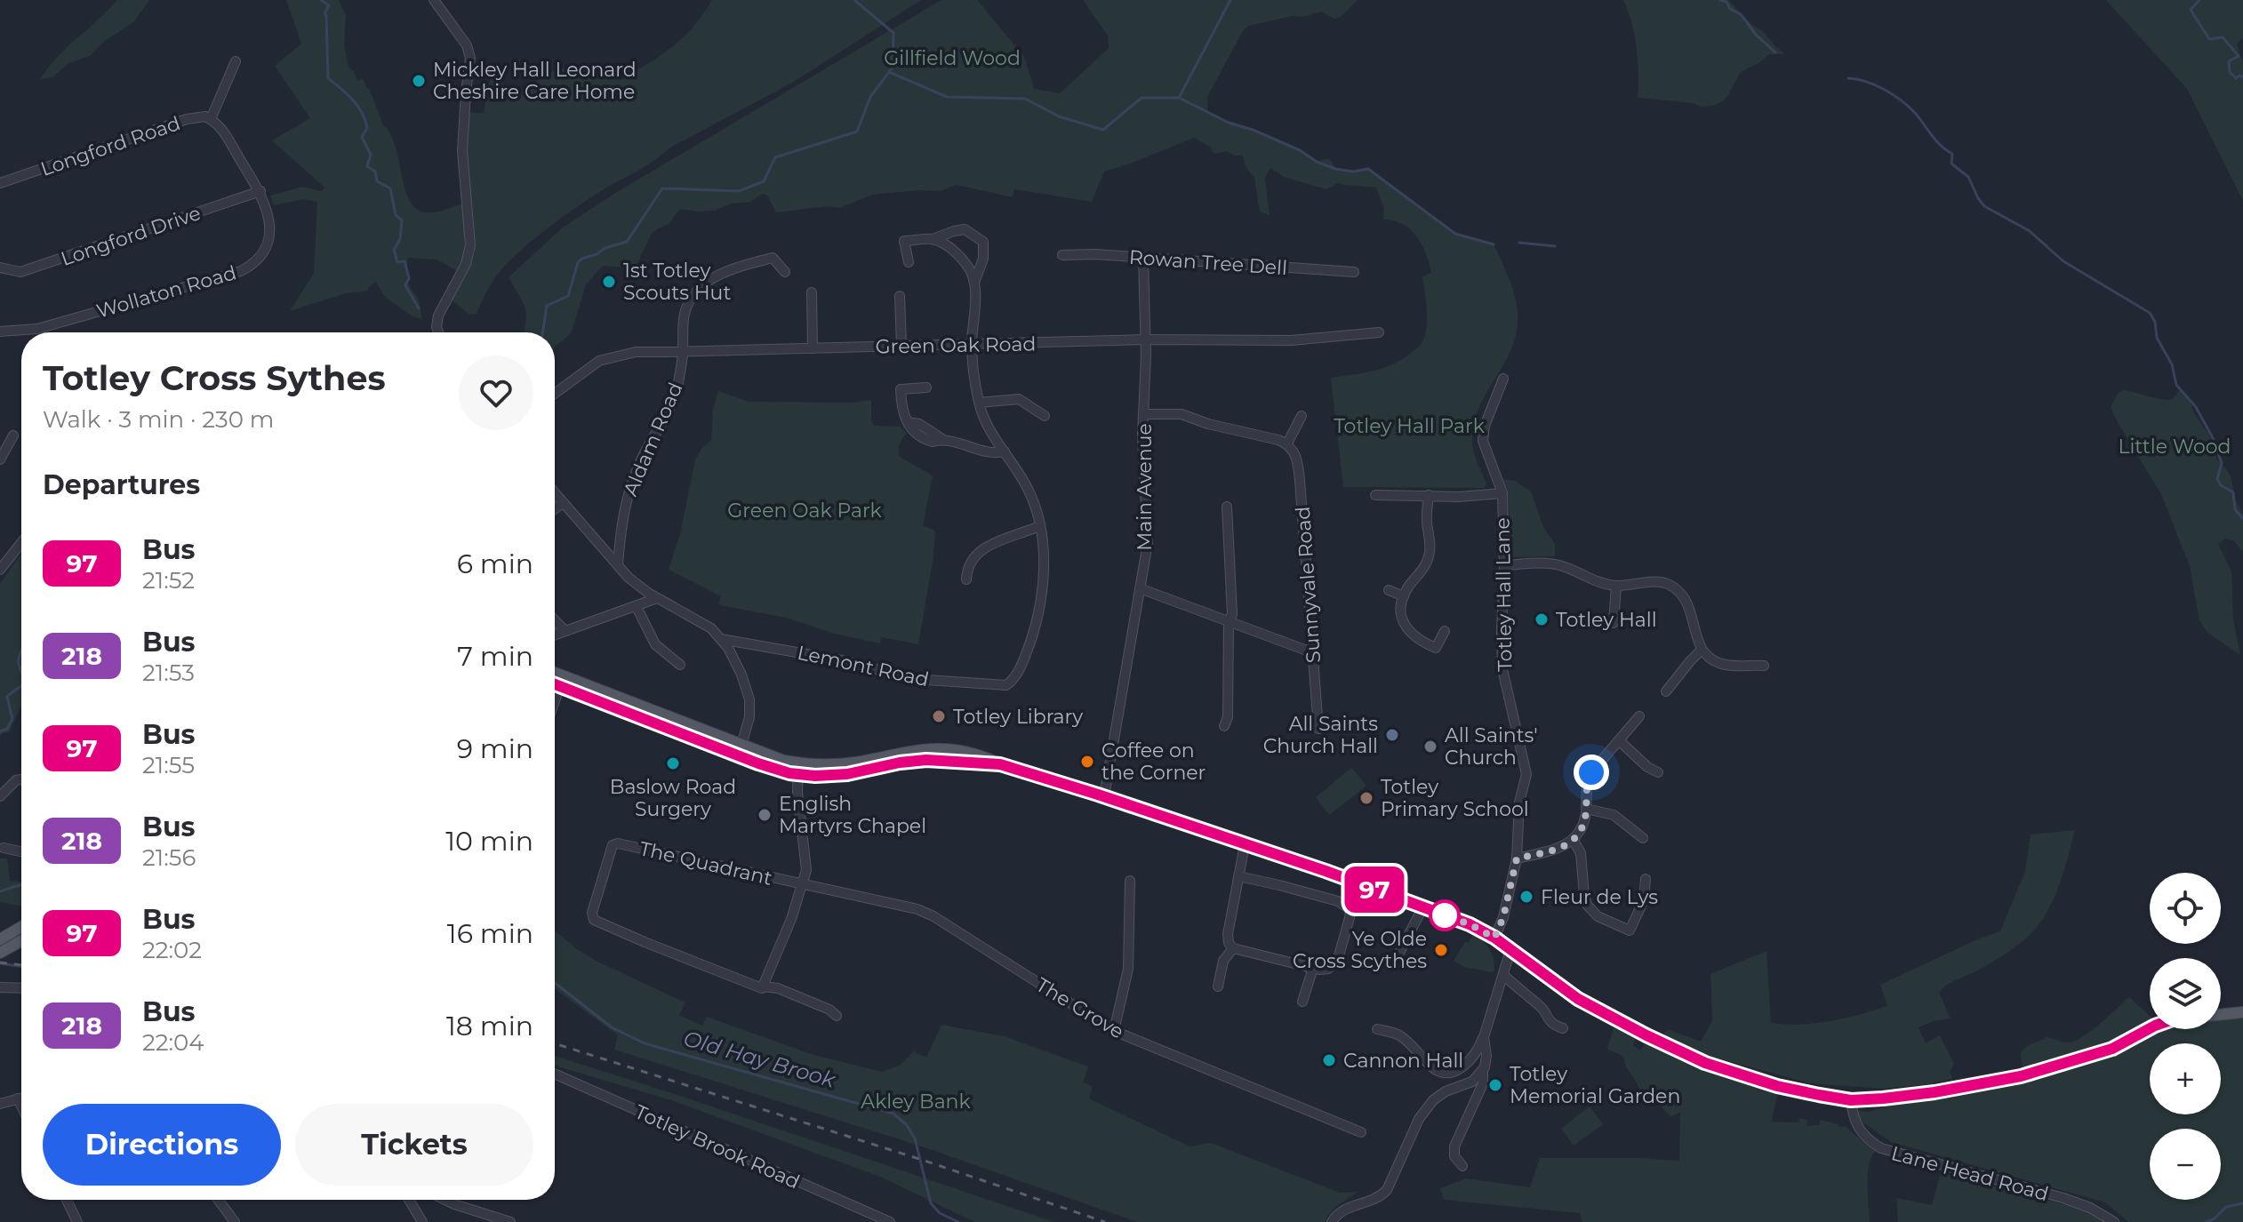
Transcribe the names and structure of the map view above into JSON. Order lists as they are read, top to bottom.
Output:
{
  "streets": {
    "street": [
      "Longford Road",
      "Longford Drive",
      "Rowan Tree Dell",
      "Wollaton Road",
      "Green Oak Road",
      "Aldam Road",
      "Main Avenue",
      "Sunnyvale Road",
      "Totley Hall Lane",
      "Lemont Road",
      "The Quadrant",
      "The Grove",
      "Totley Brook Road",
      "Lane Head Road"
    ]
  },
  "crossings": [
    ["Longford Drive", "Wollaton Road"],
    ["Rowan Tree Dell", "Main Avenue"],
    ["Green Oak Road", "Aldam Road"],
    ["Green Oak Road", "Main Avenue"],
    ["The Quadrant", "The Grove"]
  ],
  "water": ["Old Hay Brook"],
  "parks": [
    "Gillfield Wood",
    "Totley Hall Park",
    "Little Wood",
    "Green Oak Park",
    "Akley Bank"
  ],
  "places": [
    "Mickley Hall Leonard Cheshire Care Home",
    "1st Totley Scouts Hut",
    "Totley Hall",
    "Totley Library",
    "All Saints Church Hall",
    "All Saints' Church",
    "Coffee on the Corner",
    "Baslow Road Surgery",
    "Totley Primary School",
    "English Martyrs Chapel",
    "Fleur de Lys",
    "Ye Olde Cross Scythes",
    "Cannon Hall",
    "Totley Memorial Garden"
  ],
  "lines": ["bus line 97"],
  "page": {
    "on_map": "97",
    "heading": [
      ["Totley Cross Sythes", "Walk · 3 min · 230 m"],
      "Departures"
    ],
    "list": [
      {
        "mark": "97",
        "name": "Bus",
        "note": "21:52",
        "value": "6 min"
      },
      {
        "mark": "218",
        "name": "Bus",
        "note": "21:53",
        "value": "7 min"
      },
      {
        "mark": "97",
        "name": "Bus",
        "note": "21:55",
        "value": "9 min"
      },
      {
        "mark": "218",
        "name": "Bus",
        "note": "21:56",
        "value": "10 min"
      },
      {
        "mark": "97",
        "name": "Bus",
        "note": "22:02",
        "value": "16 min"
      },
      {
        "mark": "218",
        "name": "Bus",
        "note": "22:04",
        "value": "18 min"
      }
    ],
    "map_buttons": ["+", "−"],
    "buttons": ["Directions", "Tickets"]
  }
}
